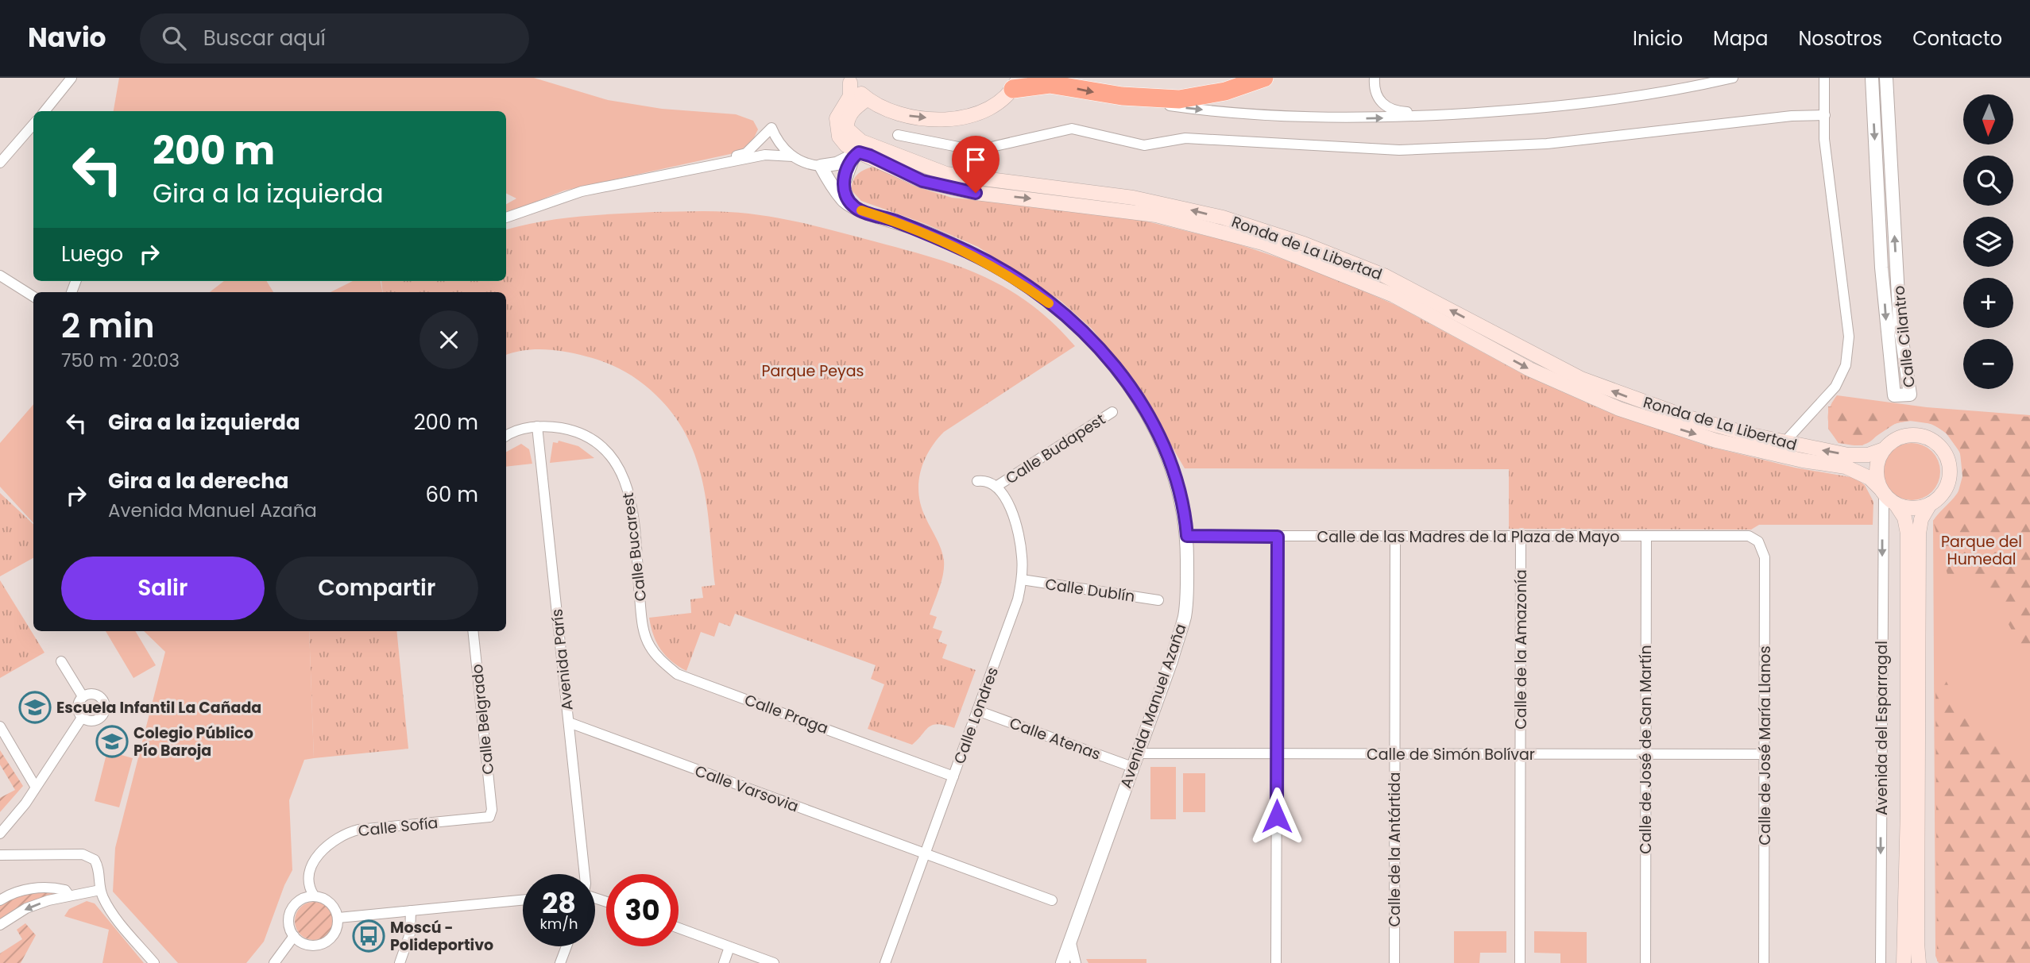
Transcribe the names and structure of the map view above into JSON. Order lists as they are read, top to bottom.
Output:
{
  "streets": {
    "main road": ["Ronda de La Libertad", "Avenida del Esparragal"],
    "street": [
      "Calle Cilantro",
      "Calle Budapest",
      "Calle de las Madres de la Plaza de Mayo",
      "Calle Bucarest",
      "Calle Dublín",
      "Calle de la Amazonía",
      "Avenida París",
      "Avenida Manuel Azaña",
      "Calle Praga",
      "Calle Londres",
      "Calle Belgrado",
      "Calle Atenas",
      "Calle de José María Llanos",
      "Calle de José de San Martín",
      "Calle de Simón Bolívar",
      "Calle Varsovia",
      "Calle Sofía",
      "Calle de la Antártida"
    ]
  },
  "crossings": [
    ["Ronda de La Libertad", "Avenida del Esparragal"],
    ["Calle Budapest", "Calle Londres"],
    ["Calle de las Madres de la Plaza de Mayo", "Calle de la Amazonía"],
    ["Calle de las Madres de la Plaza de Mayo", "Avenida Manuel Azaña"],
    ["Calle de las Madres de la Plaza de Mayo", "Calle de José María Llanos"],
    ["Calle de las Madres de la Plaza de Mayo", "Calle de José de San Martín"],
    ["Calle de las Madres de la Plaza de Mayo", "Calle de la Antártida"],
    ["Calle Bucarest", "Avenida París"],
    ["Calle Bucarest", "Calle Praga"],
    ["Calle Dublín", "Calle Londres"],
    ["Calle de la Amazonía", "Calle de Simón Bolívar"],
    ["Avenida París", "Calle Varsovia"],
    ["Avenida Manuel Azaña", "Calle Atenas"],
    ["Avenida Manuel Azaña", "Calle de Simón Bolívar"],
    ["Calle Praga", "Calle Londres"],
    ["Calle Londres", "Calle Atenas"],
    ["Calle Londres", "Calle Varsovia"],
    ["Calle Belgrado", "Calle Sofía"],
    ["Calle de José María Llanos", "Calle de Simón Bolívar"],
    ["Calle de José de San Martín", "Calle de Simón Bolívar"],
    ["Calle de Simón Bolívar", "Calle de la Antártida"]
  ],
  "one_way": ["Avenida del Esparragal"],
  "parks": ["Parque Peyas", "Parque del Humedal"],
  "places": {
    "school or university": ["Escuela Infantil La Cañada", "Colegio Público Pío Baroja"],
    "bus stop": ["Moscú - Polideportivo"]
  },
  "north": "bottom",
  "page": {
    "header": "Navio",
    "search": "Buscar aquí",
    "nav": [
      "Inicio",
      "Mapa",
      "Nosotros",
      "Contacto"
    ],
    "map_buttons": ["+", "−"],
    "turn": ["200 m", "Gira a la izquierda"],
    "then": "Luego",
    "heading": ["2 min", "750 m · 20:03"],
    "list": [
      {
        "name": "Gira a la izquierda",
        "value": "200 m"
      },
      {
        "name": "Gira a la derecha",
        "note": "Avenida Manuel Azaña",
        "value": "60 m"
      }
    ],
    "buttons": ["Salir", "Compartir"],
    "speed": "28 km/h",
    "limit": "30"
  }
}
